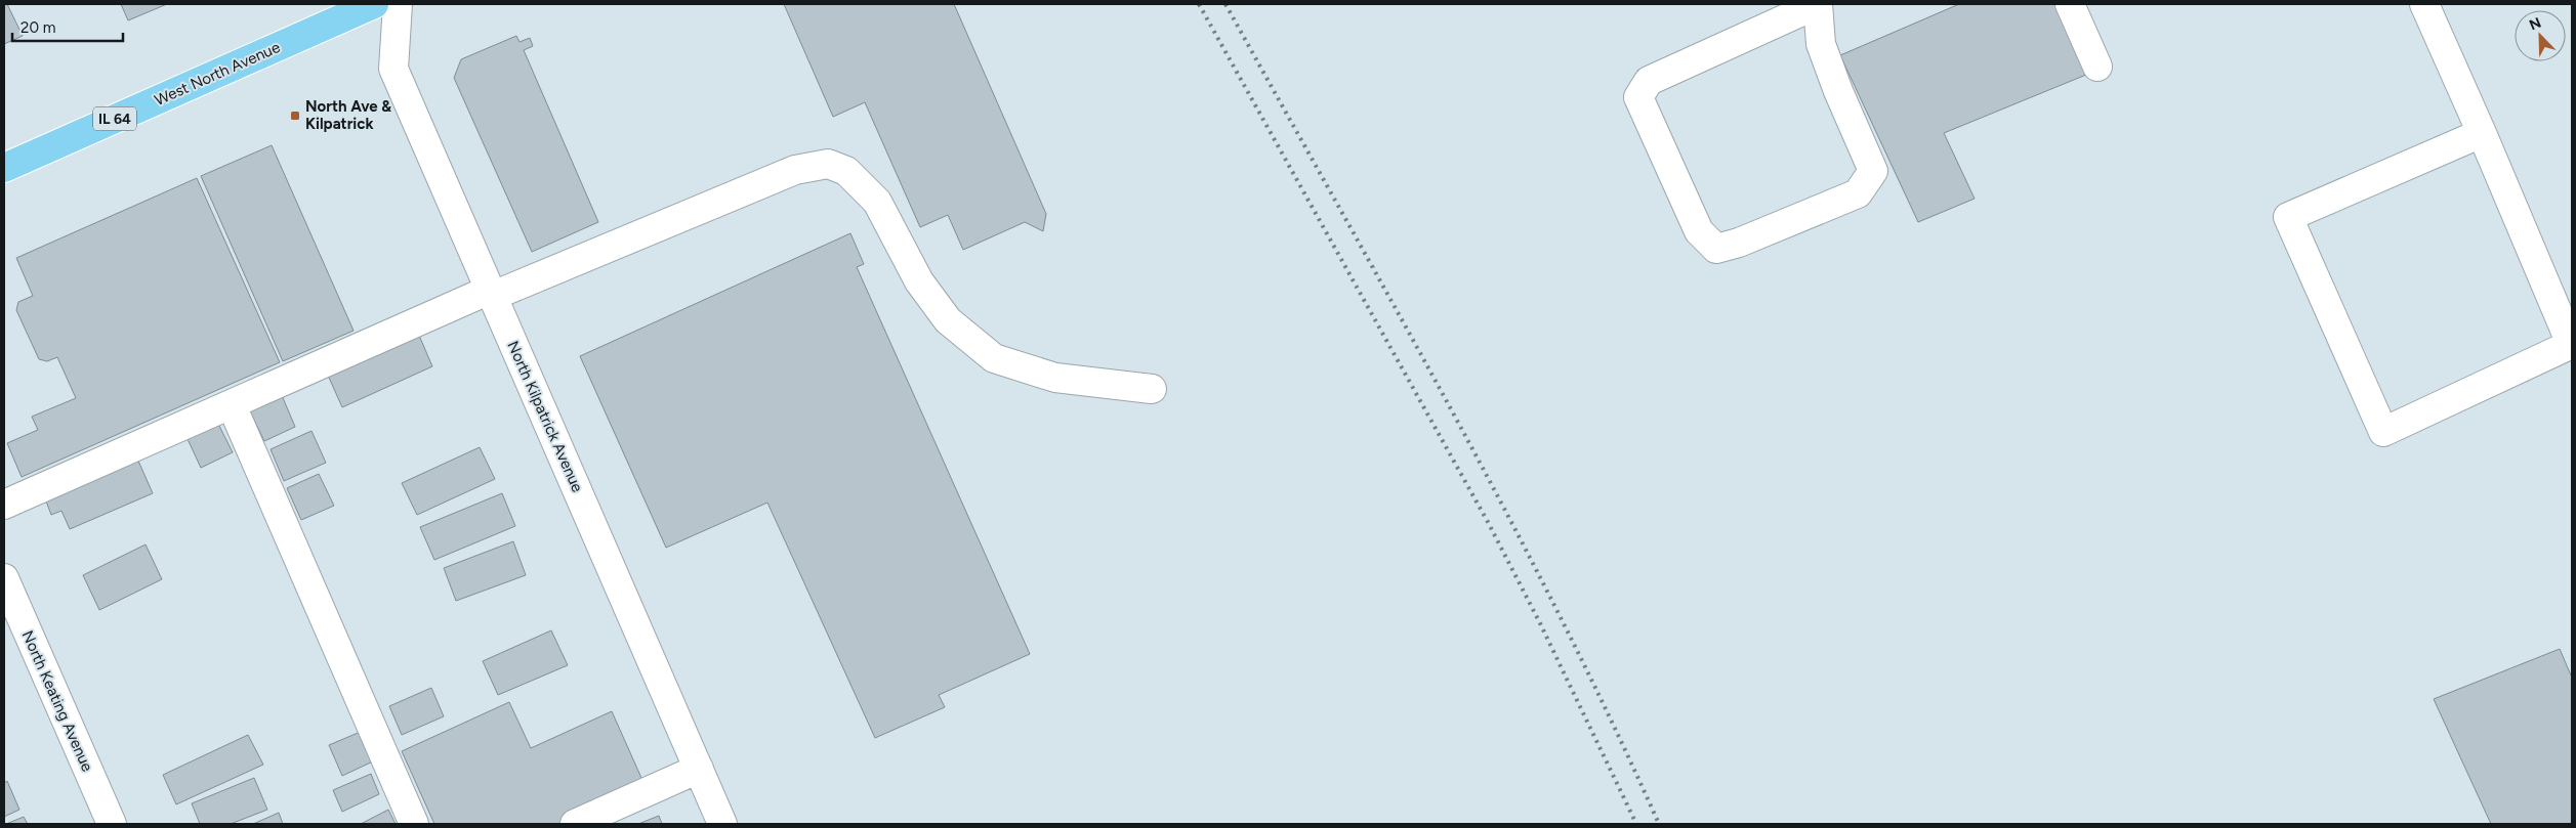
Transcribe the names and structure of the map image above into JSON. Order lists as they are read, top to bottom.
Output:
{
  "streets": {
    "main road": ["West North Avenue", "IL 64"],
    "street": ["North Kilpatrick Avenue", "North Keating Avenue"]
  },
  "places": {
    "transit": ["North Ave & Kilpatrick"]
  },
  "scale_bar": "20 m",
  "north": "top left"
}
